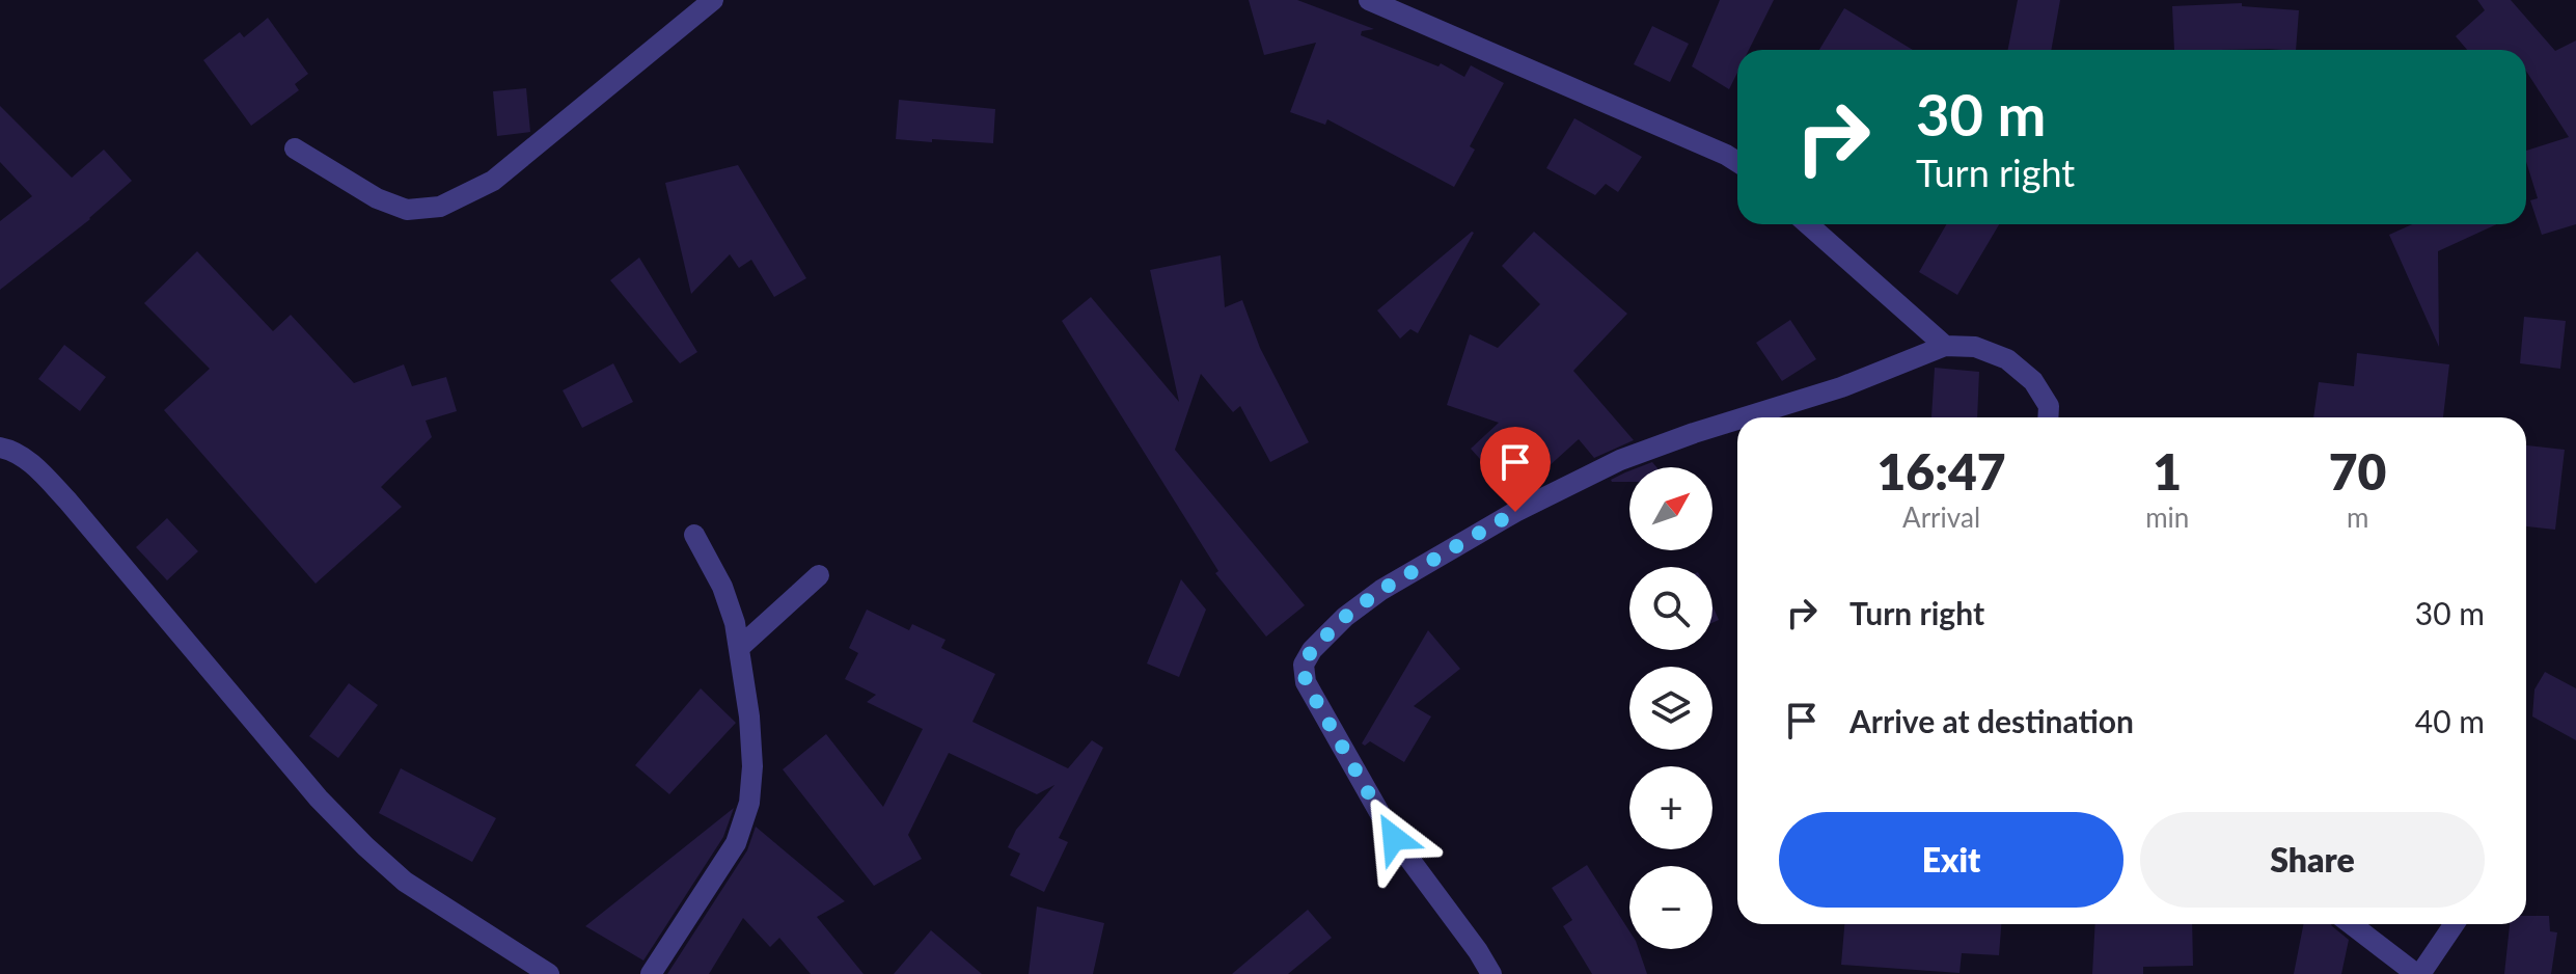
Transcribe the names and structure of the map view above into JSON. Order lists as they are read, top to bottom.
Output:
{
  "north": "top right",
  "page": {
    "turn": ["30 m", "Turn right"],
    "eta": [
      "16:47",
      "Arrival",
      "1",
      "min",
      "70",
      "m"
    ],
    "map_buttons": ["+", "−"],
    "list": [
      {
        "name": "Turn right",
        "value": "30 m"
      },
      {
        "name": "Arrive at destination",
        "value": "40 m"
      }
    ],
    "buttons": ["Exit", "Share"]
  }
}
